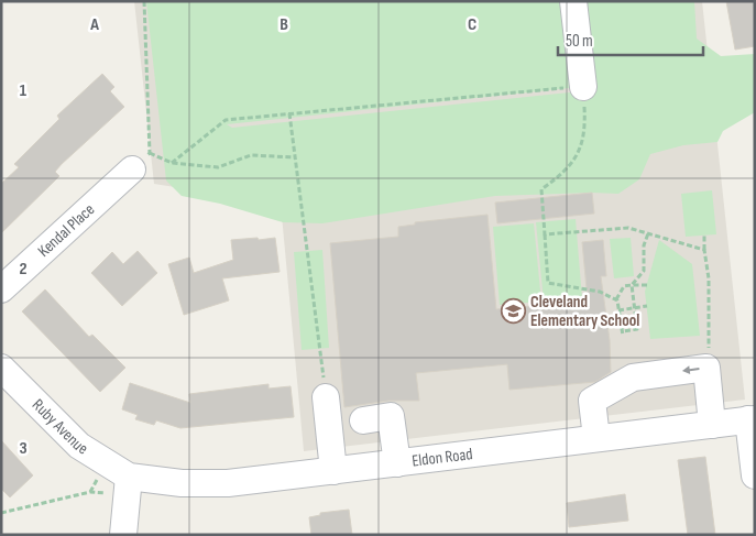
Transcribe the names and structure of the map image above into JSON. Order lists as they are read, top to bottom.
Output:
{
  "streets": {
    "street": ["Kendal Place", "Ruby Avenue", "Eldon Road"]
  },
  "crossings": [
    ["Ruby Avenue", "Eldon Road"]
  ],
  "places": {
    "school or university": ["Cleveland Elementary School"]
  },
  "scale_bar": "50 m",
  "grid": {
    "columns": ["A", "B", "C"],
    "rows": ["1", "2", "3"]
  }
}
